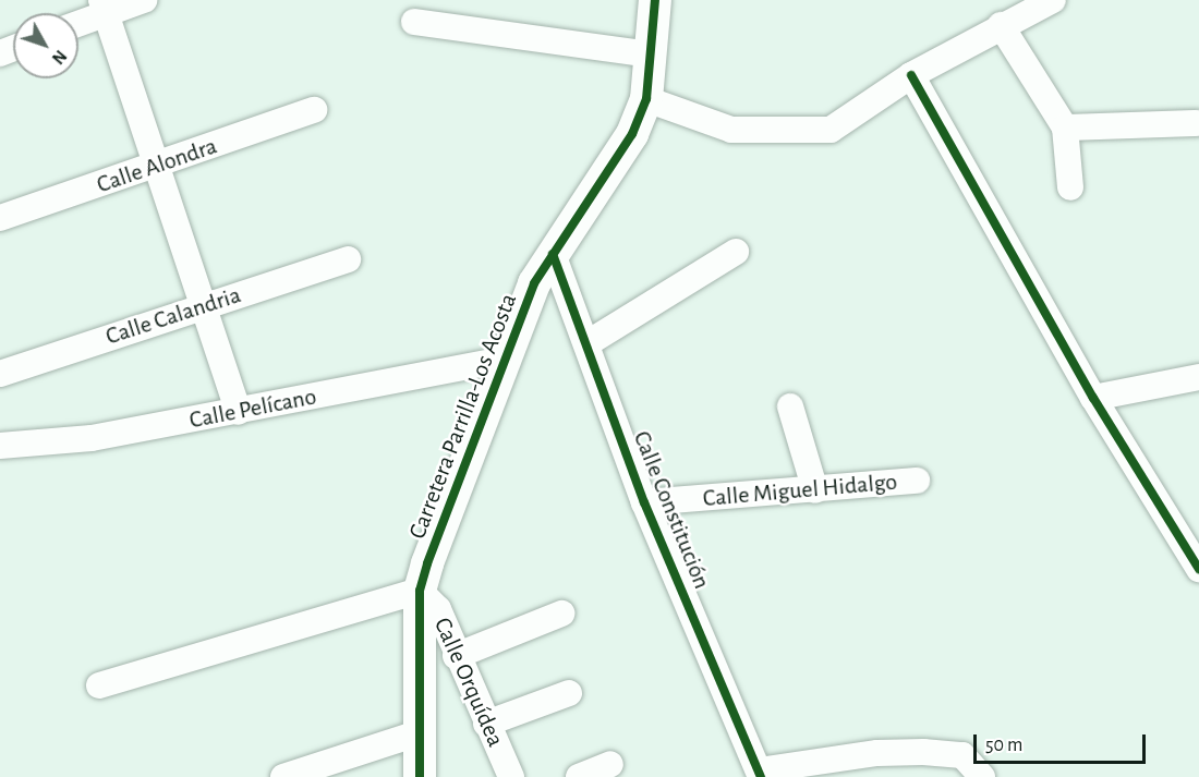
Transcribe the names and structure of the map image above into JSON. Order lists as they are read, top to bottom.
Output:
{
  "streets": {
    "street": [
      "Calle Alondra",
      "Calle Calandria",
      "Calle Pelícano",
      "Carretera Parrilla-Los Acosta",
      "Calle Miguel Hidalgo",
      "Calle Constitución",
      "Calle Orquídea"
    ]
  },
  "crossings": [
    ["Calle Pelícano", "Carretera Parrilla-Los Acosta"],
    ["Carretera Parrilla-Los Acosta", "Calle Constitución"],
    ["Carretera Parrilla-Los Acosta", "Calle Orquídea"],
    ["Calle Miguel Hidalgo", "Calle Constitución"]
  ],
  "scale_bar": "50 m",
  "north": "bottom right"
}
